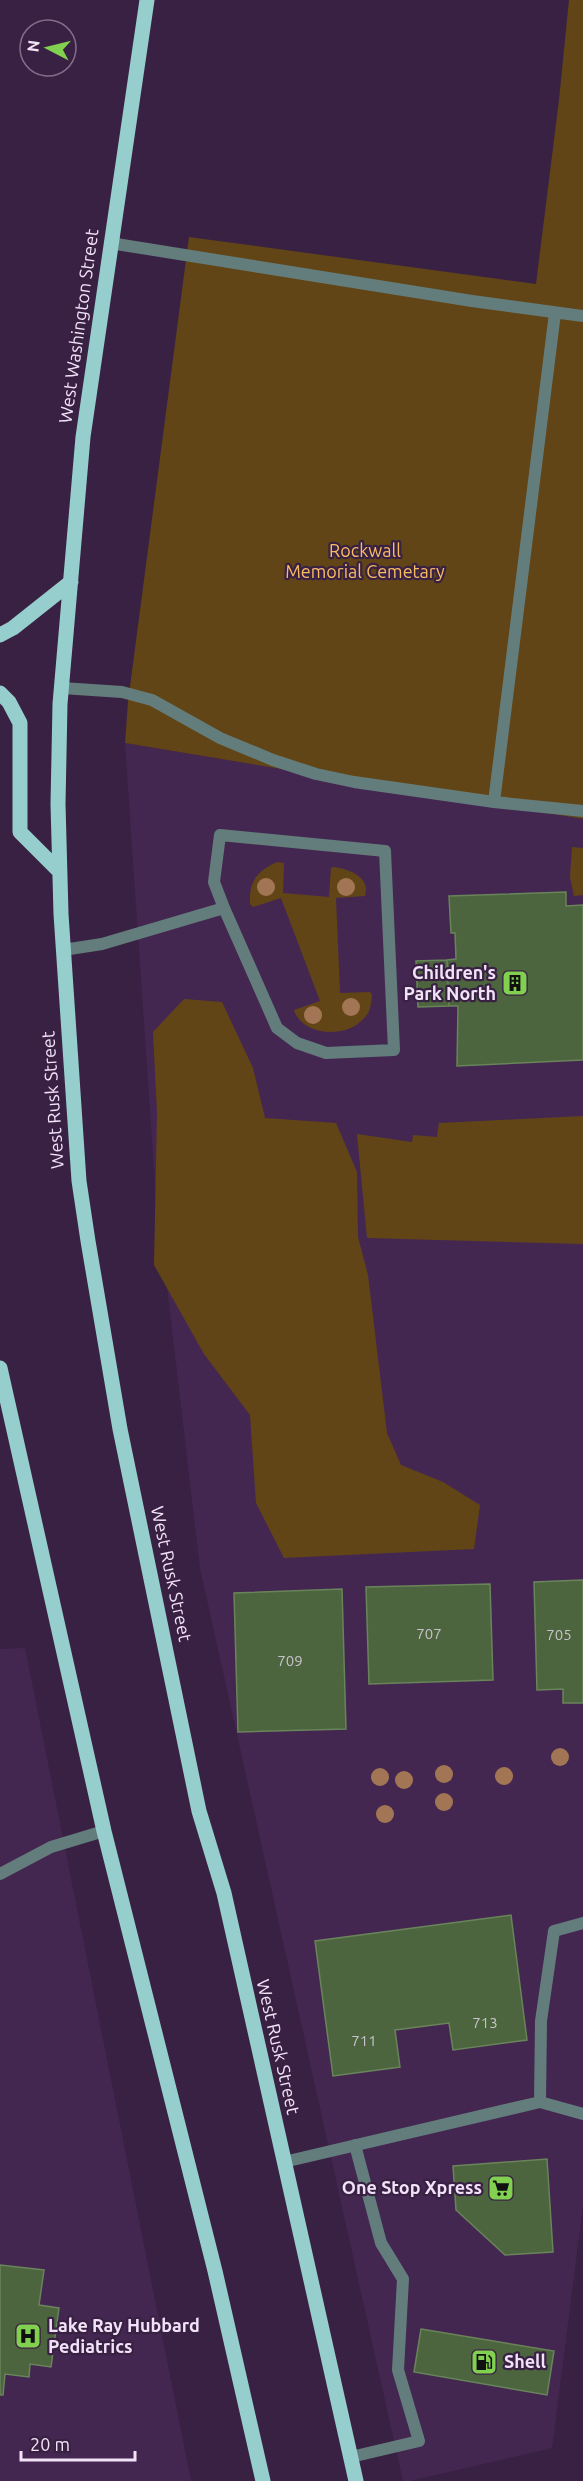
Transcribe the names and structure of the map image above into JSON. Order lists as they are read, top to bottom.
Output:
{
  "streets": {
    "main road": ["West Washington Street", "West Rusk Street"]
  },
  "crossings": [
    ["West Washington Street", "West Rusk Street"]
  ],
  "parks": ["Rockwall Memorial Cemetary"],
  "places": {
    "building": ["Children's Park North"],
    "supermarket": ["One Stop Xpress"],
    "hospital": ["Lake Ray Hubbard Pediatrics"],
    "fuel station": ["Shell"]
  },
  "house_numbers": [
    "707",
    "705",
    "709",
    "713",
    "711"
  ],
  "scale_bar": "20 m",
  "north": "left"
}
